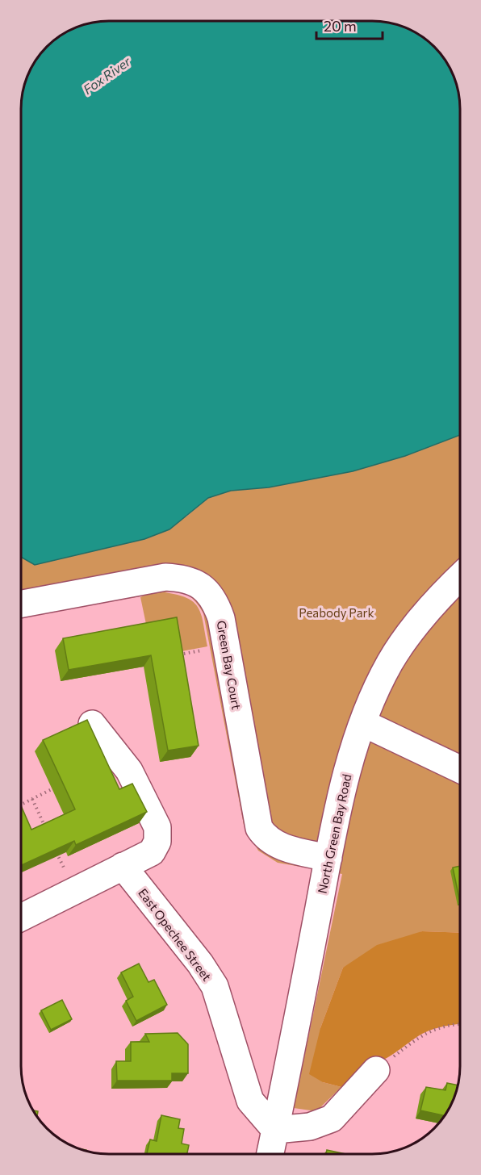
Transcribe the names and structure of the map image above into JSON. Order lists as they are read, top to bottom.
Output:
{
  "streets": {
    "street": ["Green Bay Court", "North Green Bay Road", "East Opechee Street"]
  },
  "crossings": [
    ["Green Bay Court", "North Green Bay Road"],
    ["North Green Bay Road", "East Opechee Street"]
  ],
  "water": ["Fox River"],
  "parks": ["Peabody Park"],
  "scale_bar": "20 m"
}
